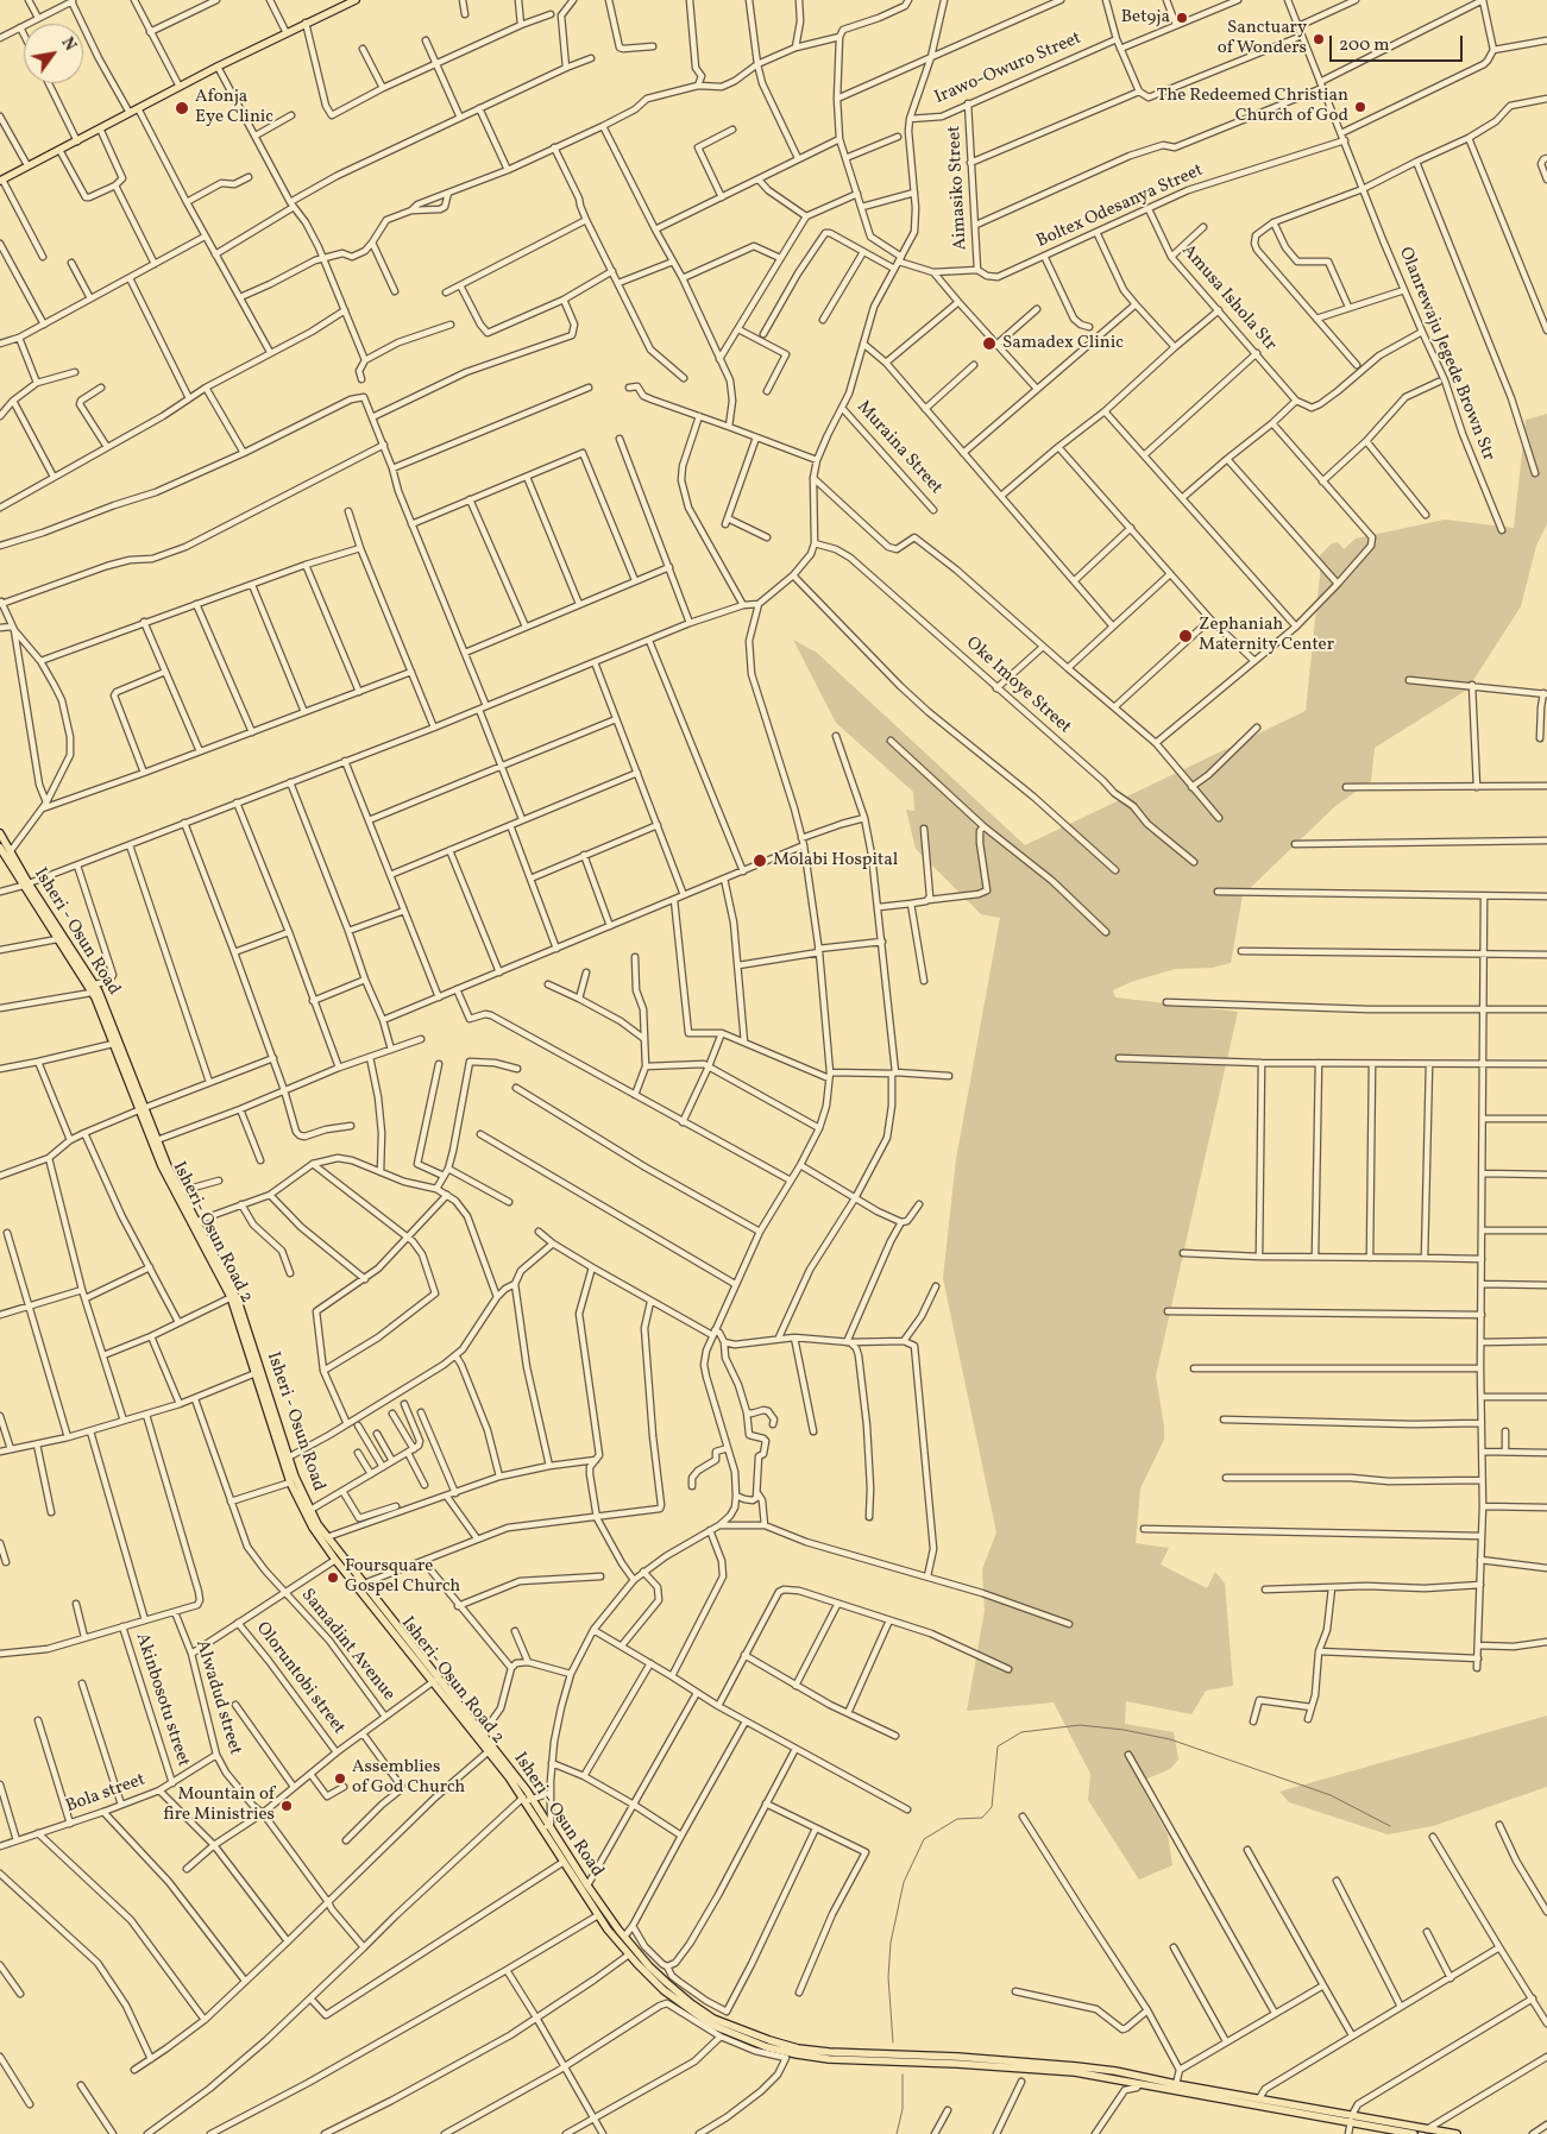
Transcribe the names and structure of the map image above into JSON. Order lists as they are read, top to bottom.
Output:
{
  "streets": {
    "main road": ["Isheri - Osun Road", "Isheri- Osun Road 2"],
    "street": [
      "Irawo-Owuro Street",
      "Aimasiko Street",
      "Boltex Odesanya Street",
      "Amusa Ishola Str",
      "Olanrewaju Jegede Brown Str",
      "Muraina Street",
      "Oke Imoye Street",
      "Samadint Avenue",
      "Oloruntobi street",
      "Alwadud street",
      "Akinbosotu street",
      "Bola street"
    ]
  },
  "crossings": [
    ["Irawo-Owuro Street", "Aimasiko Street"],
    ["Aimasiko Street", "Boltex Odesanya Street"],
    ["Boltex Odesanya Street", "Amusa Ishola Str"],
    ["Boltex Odesanya Street", "Olanrewaju Jegede Brown Str"],
    ["Isheri - Osun Road", "Isheri- Osun Road 2"],
    ["Alwadud street", "Bola street"],
    ["Akinbosotu street", "Bola street"]
  ],
  "places": [
    "Bet9ja",
    "Sanctuary of Wonders",
    "The Redeemed Christian Church of God",
    "Afonja Eye Clinic",
    "Samadex Clinic",
    "Zephaniah Maternity Center",
    "Molabi Hospital",
    "Foursquare Gospel Church",
    "Assemblies of God Church",
    "Mountain of fire Ministries"
  ],
  "scale_bar": "200 m",
  "north": "top right"
}
